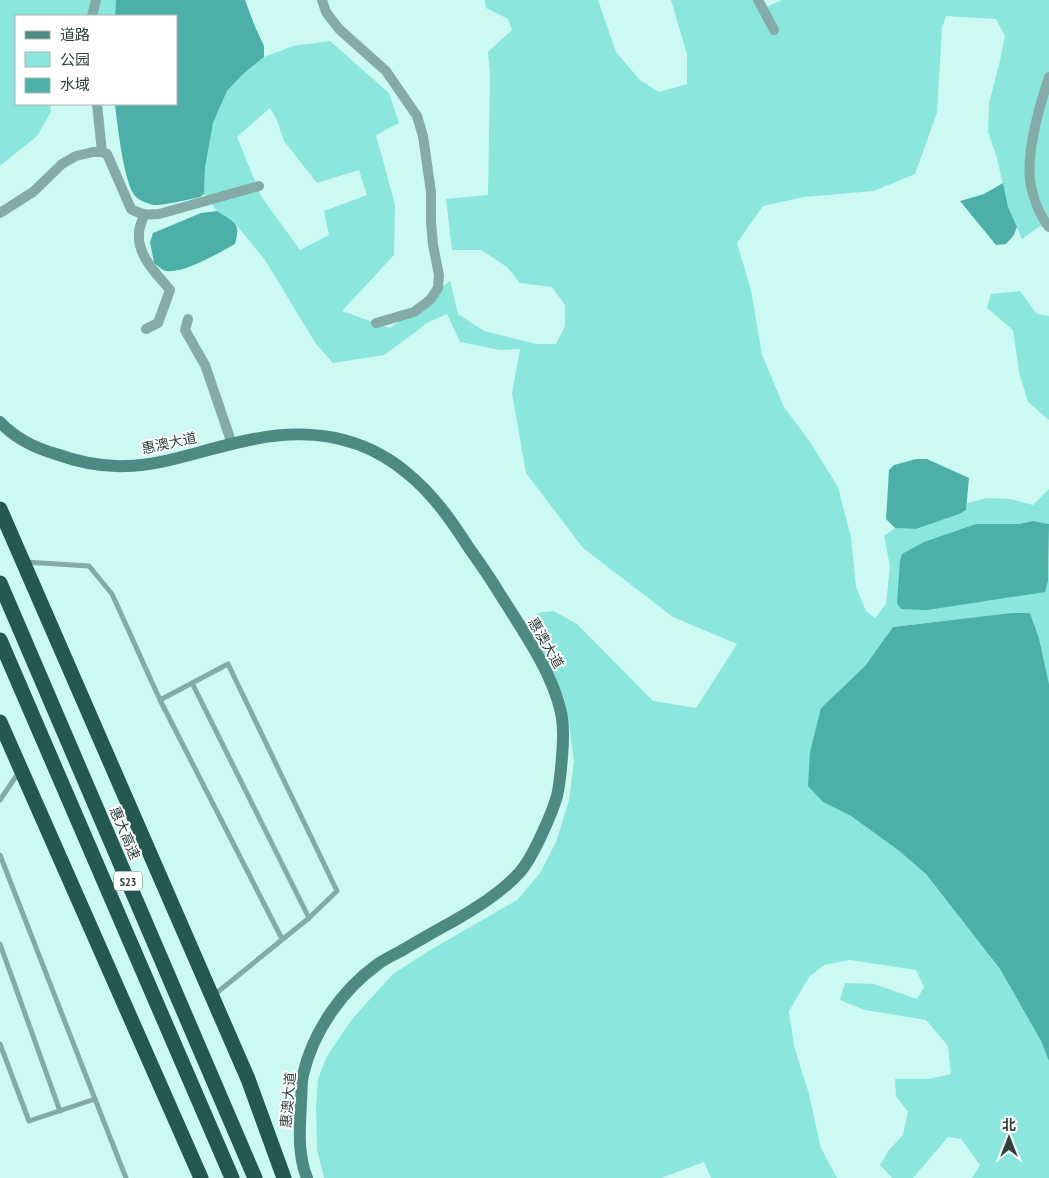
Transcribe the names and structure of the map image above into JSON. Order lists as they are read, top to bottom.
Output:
{
  "streets": {
    "highway": ["惠大高速", "S23"],
    "street": ["惠澳大道"]
  },
  "legend": ["道路", "公园", "水域"],
  "north": "top"
}
